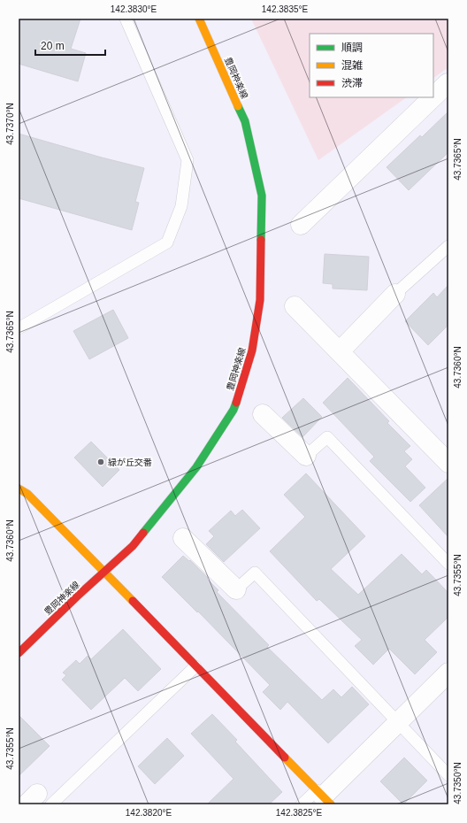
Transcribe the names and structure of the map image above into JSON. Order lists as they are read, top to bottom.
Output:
{
  "streets": {
    "street": ["豊岡神楽線"]
  },
  "places": ["緑が丘交番"],
  "legend": ["順調", "混雑", "渋滞"],
  "scale_bar": "20 m",
  "coordinates": [
    "142.3830°E",
    "142.3835°E",
    "43.7370°N",
    "43.7365°N",
    "43.7360°N",
    "43.7355°N",
    "43.7350°N",
    "142.3820°E",
    "142.3825°E"
  ]
}
